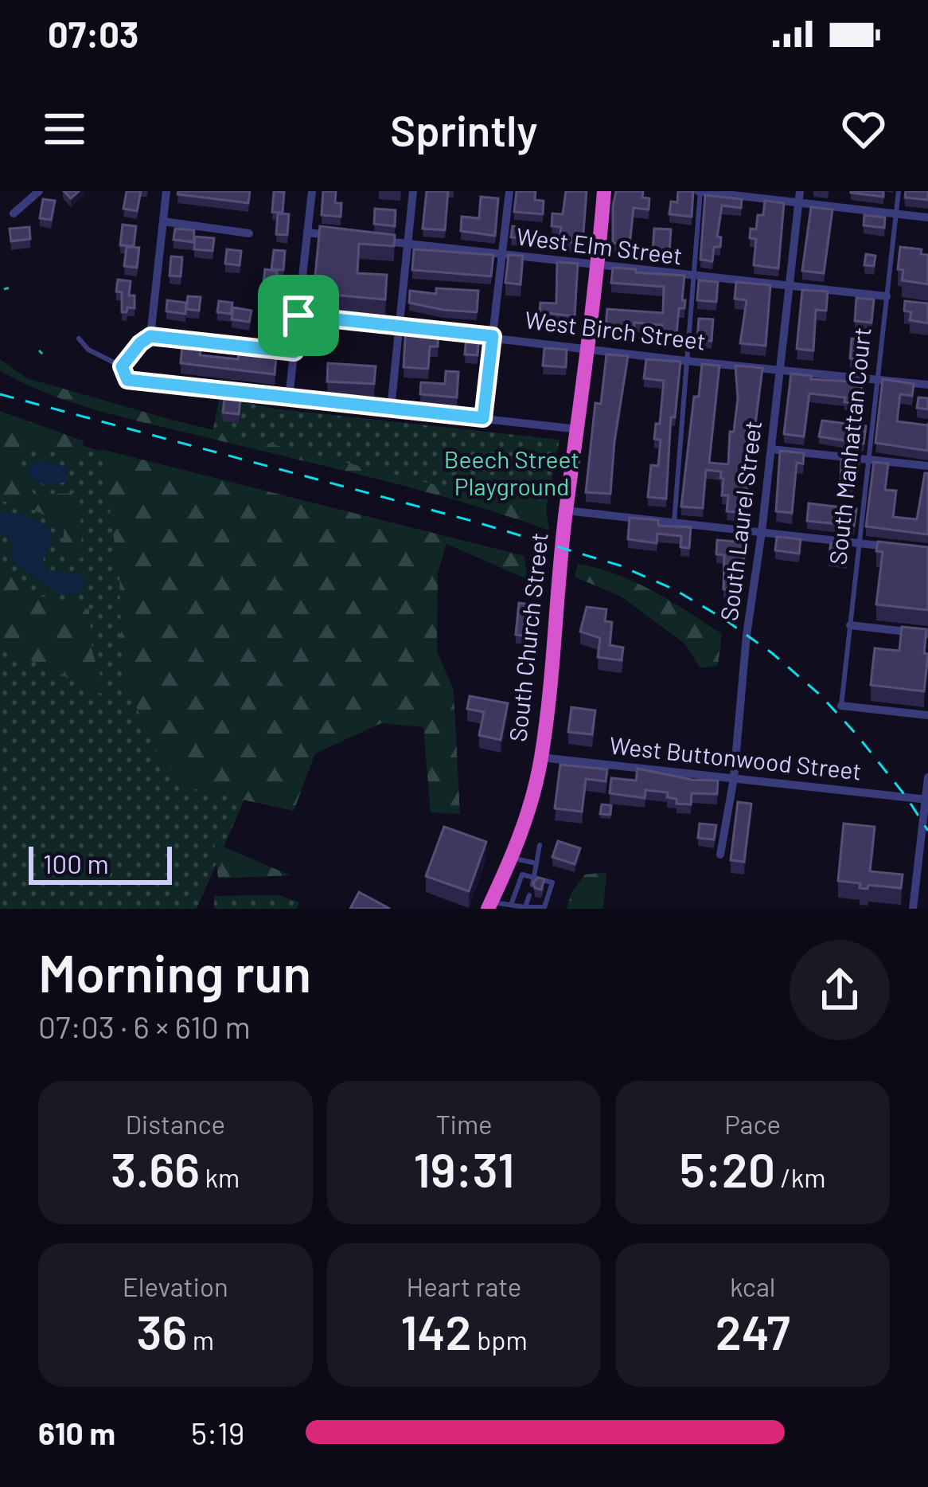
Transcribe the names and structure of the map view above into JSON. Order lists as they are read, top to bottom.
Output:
{
  "streets": {
    "highway": ["South Church Street"],
    "street": [
      "West Elm Street",
      "West Birch Street",
      "South Laurel Street",
      "West Buttonwood Street"
    ],
    "lane": ["South Manhattan Court"]
  },
  "crossings": [
    ["West Elm Street", "South Manhattan Court"],
    ["West Elm Street", "South Laurel Street"],
    ["West Elm Street", "South Church Street"],
    ["West Birch Street", "South Manhattan Court"],
    ["West Birch Street", "South Laurel Street"],
    ["West Birch Street", "South Church Street"],
    ["South Laurel Street", "West Buttonwood Street"],
    ["South Church Street", "West Buttonwood Street"]
  ],
  "parks": ["Beech Street Playground"],
  "scale_bar": "100 m",
  "page": {
    "status": "07:03",
    "header": "Sprintly",
    "scale": "100 m",
    "heading": ["Morning run", "07:03 · 6 × 610 m"],
    "stats": [
      ["Distance", "3.66 km"],
      ["Time", "19:31"],
      ["Pace", "5:20 /km"],
      ["Elevation", "36 m"],
      ["Heart rate", "142 bpm"],
      ["kcal", "247"]
    ],
    "list": [
      {
        "name": "610 m",
        "note": "5:19"
      }
    ]
  }
}
